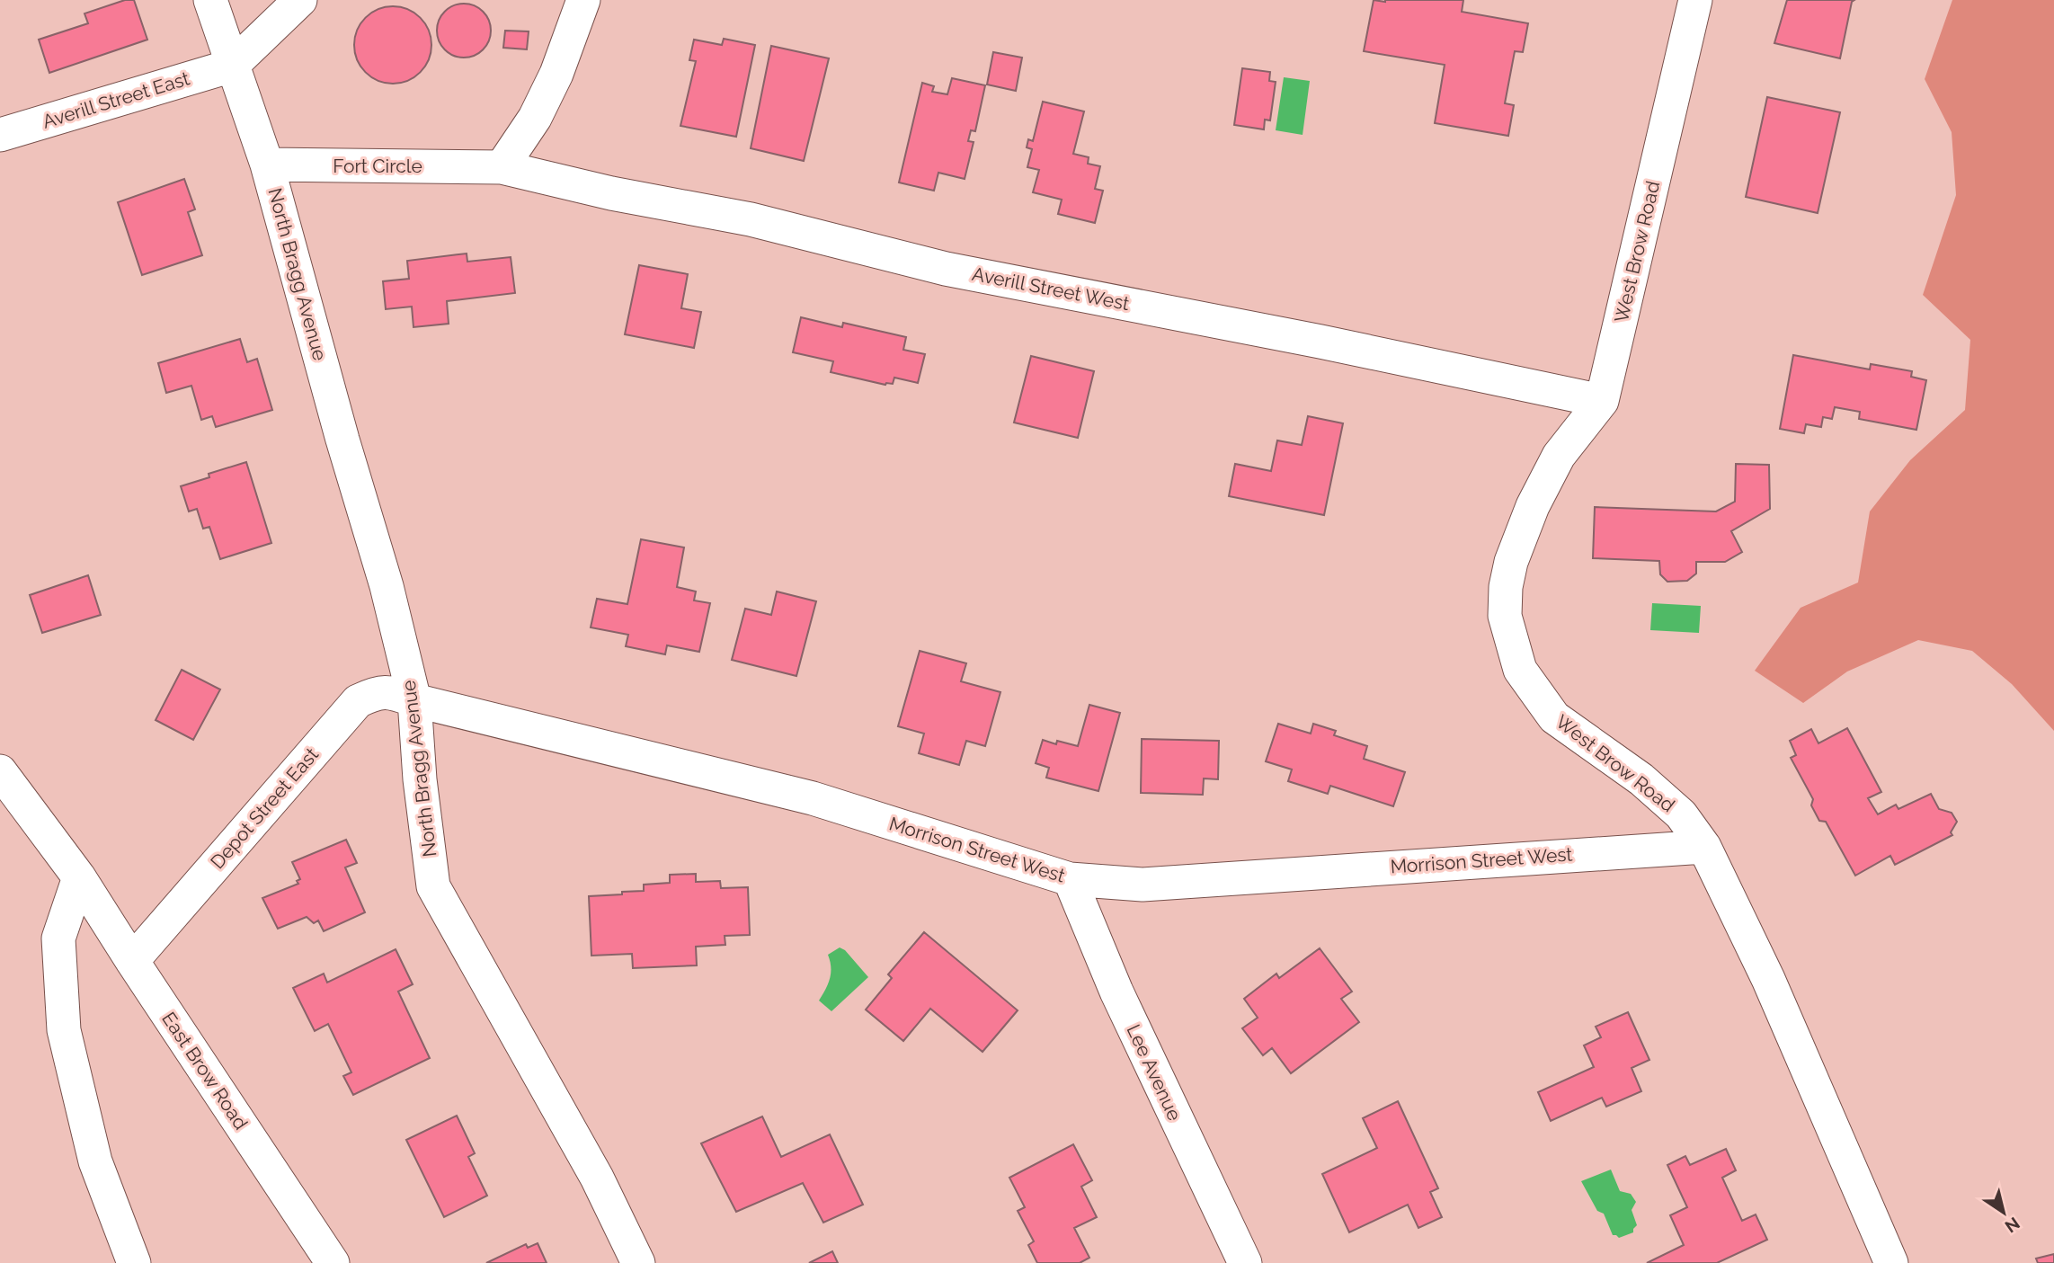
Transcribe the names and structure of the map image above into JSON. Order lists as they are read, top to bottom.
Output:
{
  "streets": {
    "street": [
      "Averill Street East",
      "Fort Circle",
      "West Brow Road",
      "North Bragg Avenue",
      "Averill Street West",
      "Depot Street East",
      "Morrison Street West",
      "East Brow Road",
      "Lee Avenue"
    ]
  },
  "crossings": [
    ["Fort Circle", "North Bragg Avenue"],
    ["Fort Circle", "Averill Street West"],
    ["West Brow Road", "Averill Street West"],
    ["West Brow Road", "Morrison Street West"],
    ["North Bragg Avenue", "Depot Street East"],
    ["North Bragg Avenue", "Morrison Street West"],
    ["Depot Street East", "Morrison Street West"],
    ["Depot Street East", "East Brow Road"],
    ["Morrison Street West", "Lee Avenue"]
  ],
  "north": "bottom right"
}
